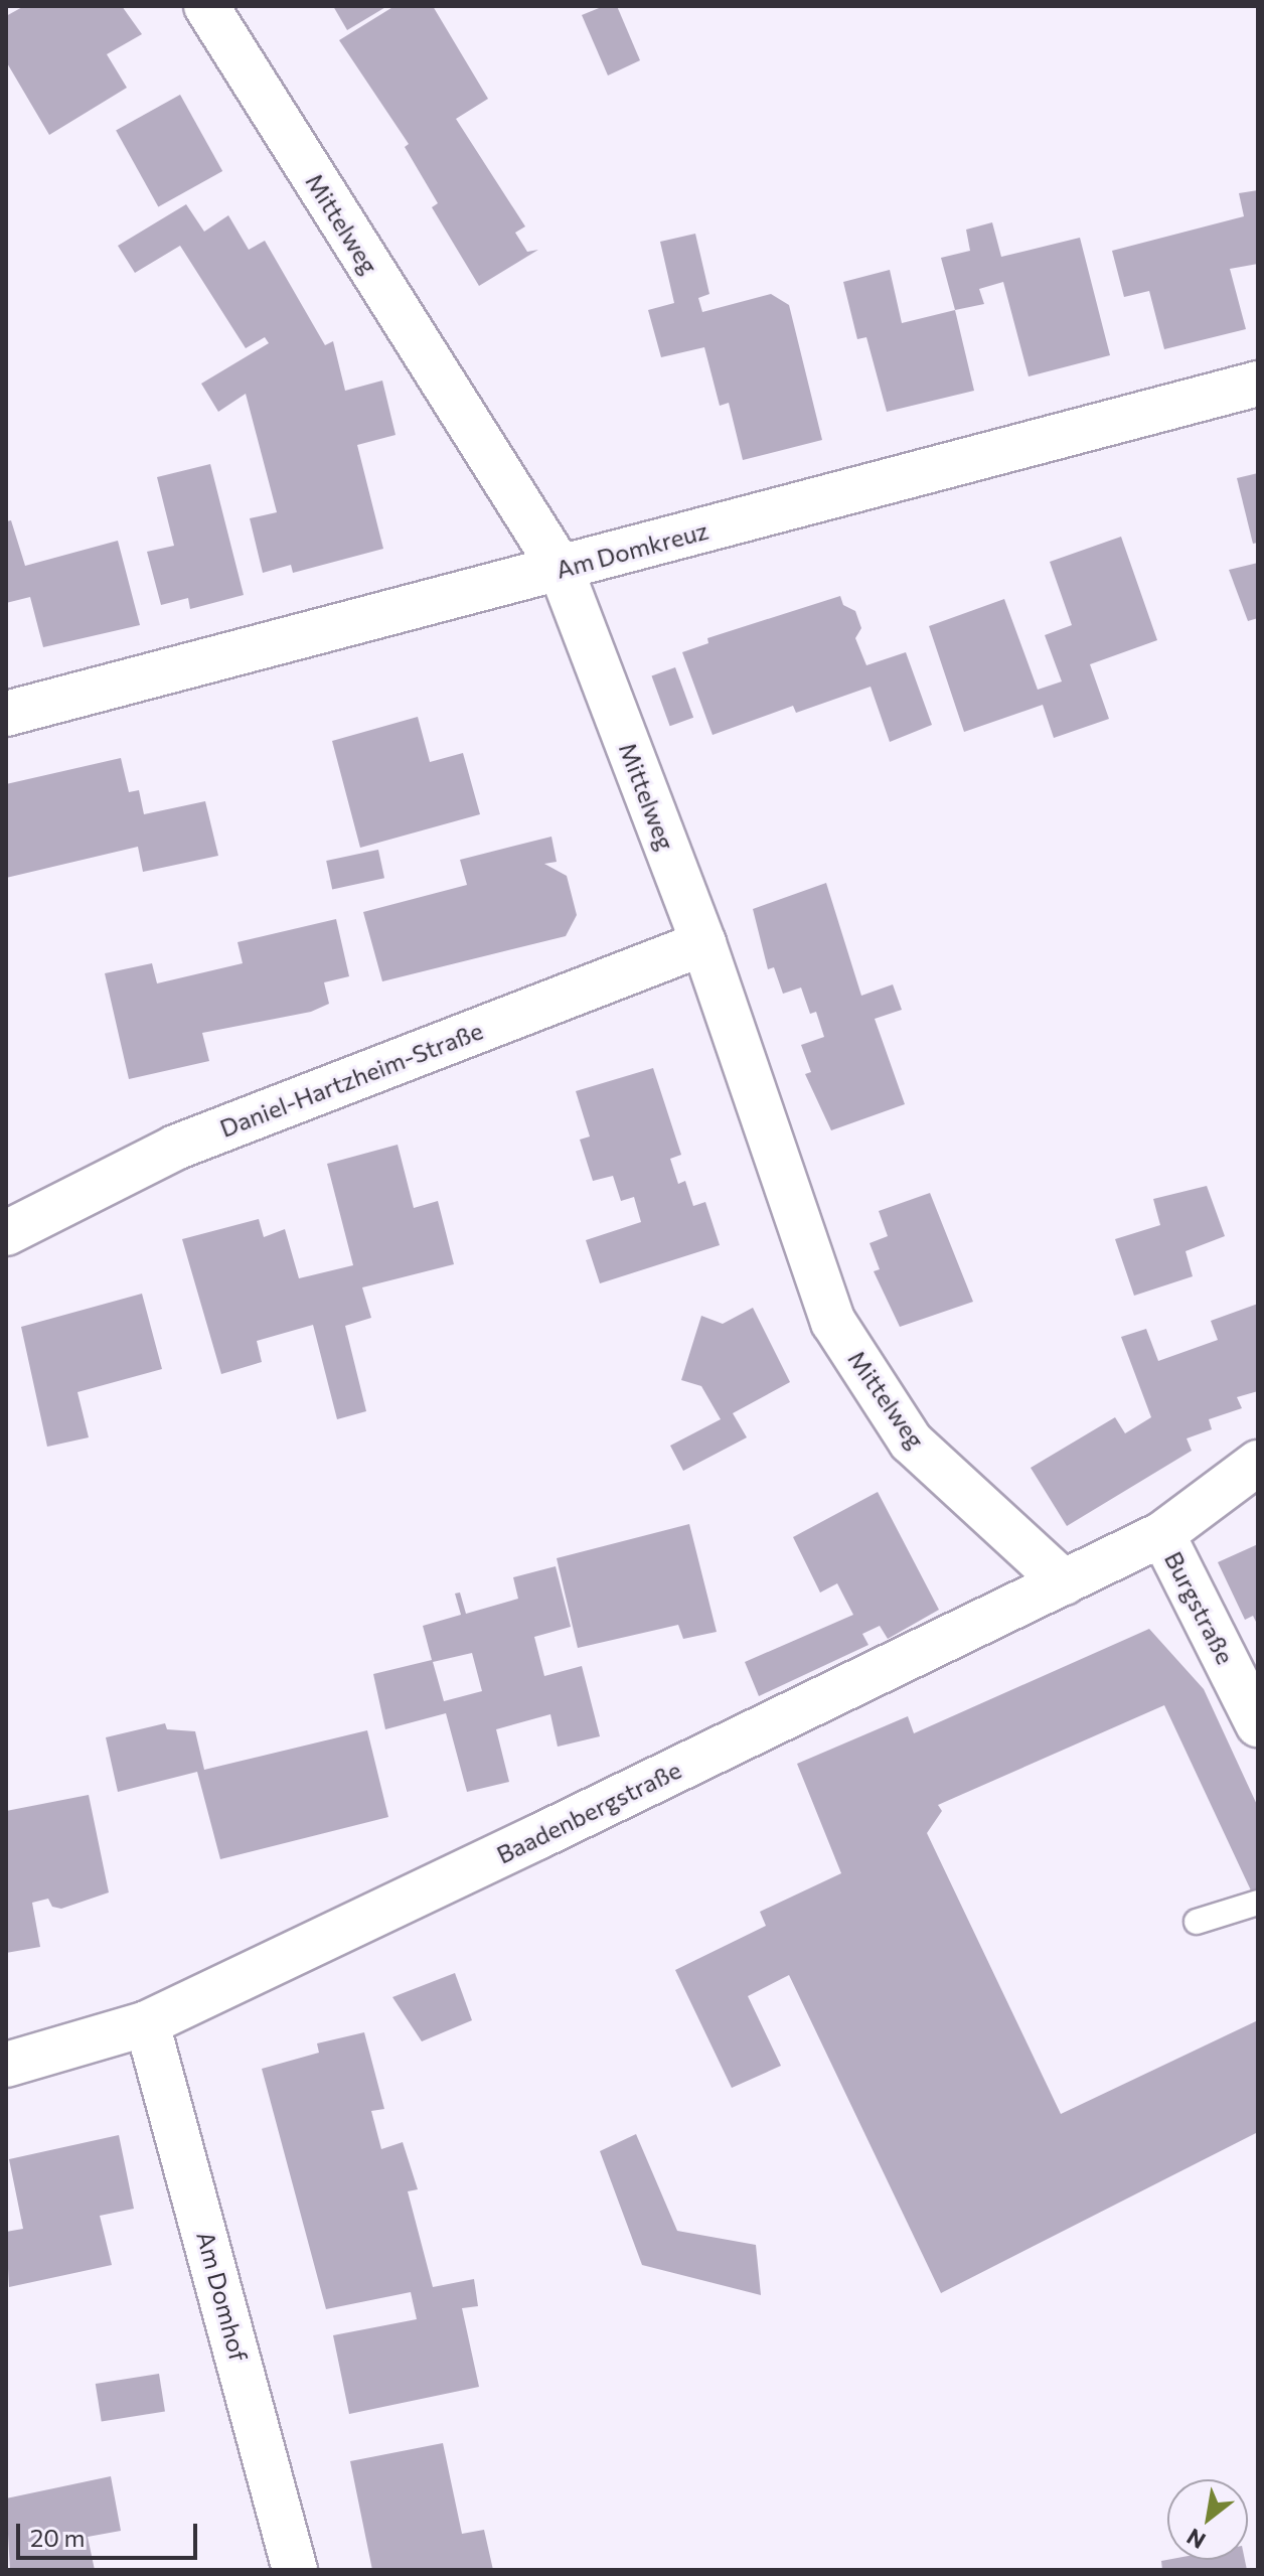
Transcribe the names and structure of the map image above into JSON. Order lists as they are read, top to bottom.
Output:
{
  "streets": {
    "street": [
      "Mittelweg",
      "Am Domkreuz",
      "Daniel-Hartzheim-Straße",
      "Burgstraße",
      "Baadenbergstraße",
      "Am Domhof"
    ]
  },
  "crossings": [
    ["Mittelweg", "Am Domkreuz"],
    ["Mittelweg", "Daniel-Hartzheim-Straße"],
    ["Mittelweg", "Baadenbergstraße"],
    ["Burgstraße", "Baadenbergstraße"],
    ["Baadenbergstraße", "Am Domhof"]
  ],
  "scale_bar": "20 m",
  "north": "bottom left"
}
